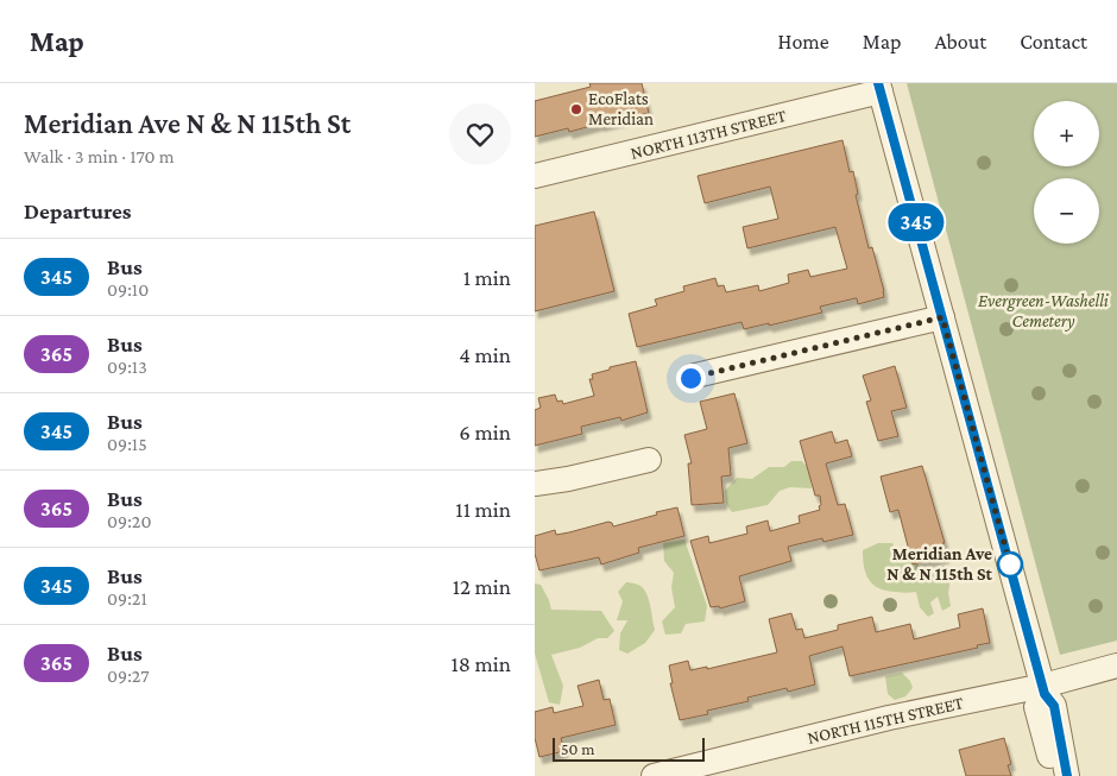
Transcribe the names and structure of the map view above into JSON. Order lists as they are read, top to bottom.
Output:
{
  "streets": {
    "street": ["NORTH 113TH STREET", "NORTH 115TH STREET"]
  },
  "parks": ["Evergreen-Washelli Cemetery"],
  "places": ["EcoFlats Meridian", "Meridian Ave N & N 115th St"],
  "lines": ["bus line 345"],
  "scale_bar": "50 m",
  "page": {
    "header": "Map",
    "nav": [
      "Home",
      "Map",
      "About",
      "Contact"
    ],
    "heading": [
      ["Meridian Ave N & N 115th St", "Walk · 3 min · 170 m"],
      "Departures"
    ],
    "on_map": "345",
    "map_buttons": ["+", "−"],
    "list": [
      {
        "mark": "345",
        "name": "Bus",
        "note": "09:10",
        "value": "1 min"
      },
      {
        "mark": "365",
        "name": "Bus",
        "note": "09:13",
        "value": "4 min"
      },
      {
        "mark": "345",
        "name": "Bus",
        "note": "09:15",
        "value": "6 min"
      },
      {
        "mark": "365",
        "name": "Bus",
        "note": "09:20",
        "value": "11 min"
      },
      {
        "mark": "345",
        "name": "Bus",
        "note": "09:21",
        "value": "12 min"
      },
      {
        "mark": "365",
        "name": "Bus",
        "note": "09:27",
        "value": "18 min"
      }
    ],
    "scale": "50 m"
  }
}
